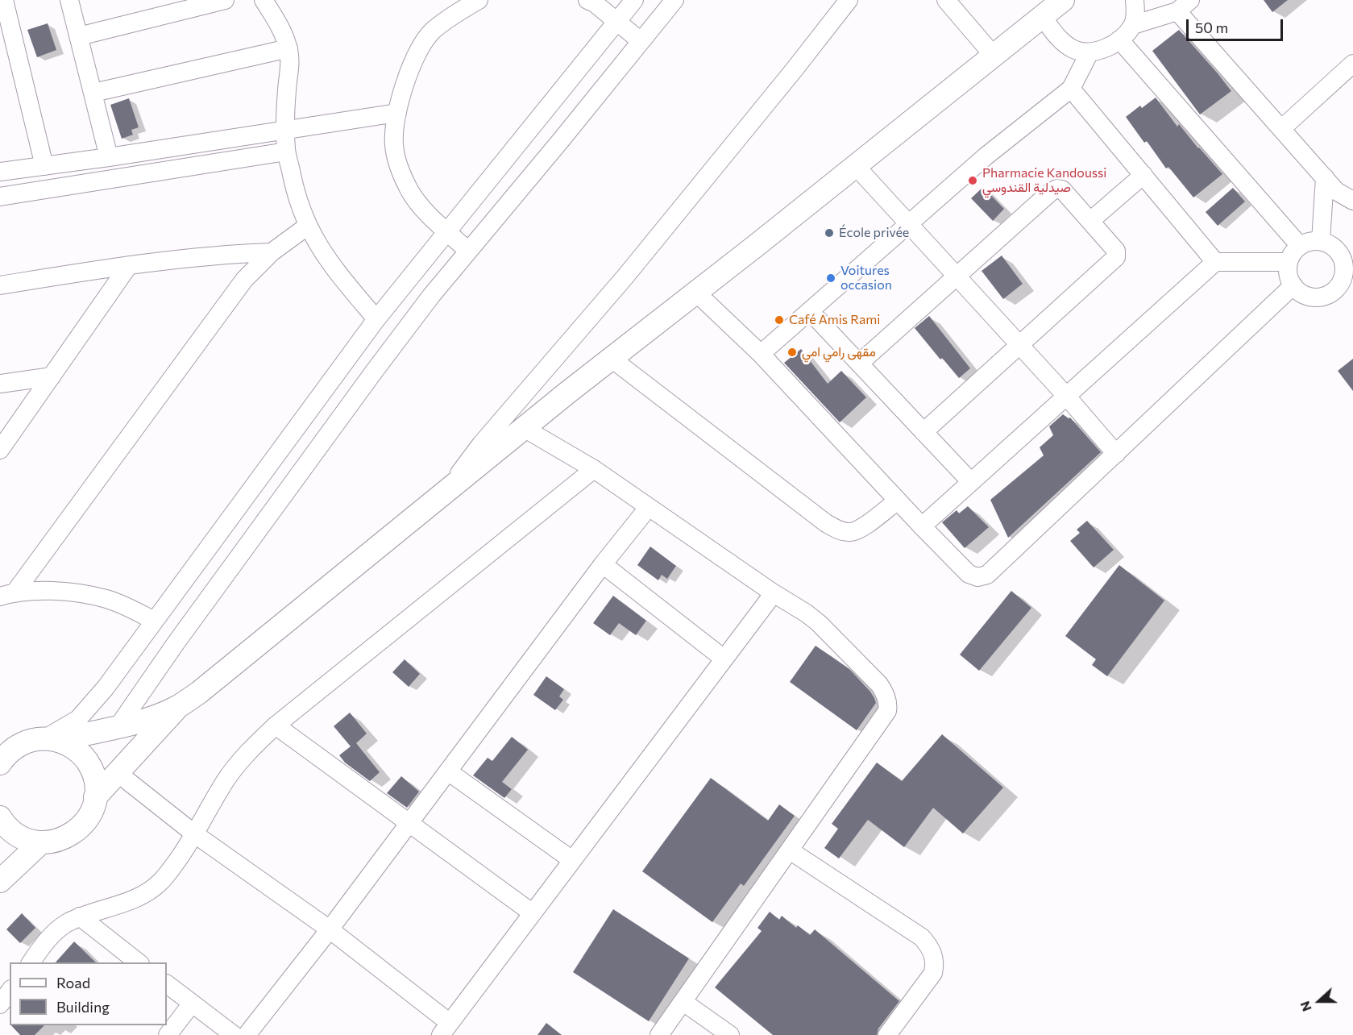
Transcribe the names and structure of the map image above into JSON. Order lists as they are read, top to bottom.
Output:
{
  "places": [
    "Pharmacie Kandoussi صيدلية القندوسي",
    "École privée",
    "Voitures occasion",
    "Café Amis Rami",
    "مقهى رامي امي"
  ],
  "legend": ["Road", "Building"],
  "scale_bar": "50 m",
  "north": "left"
}
